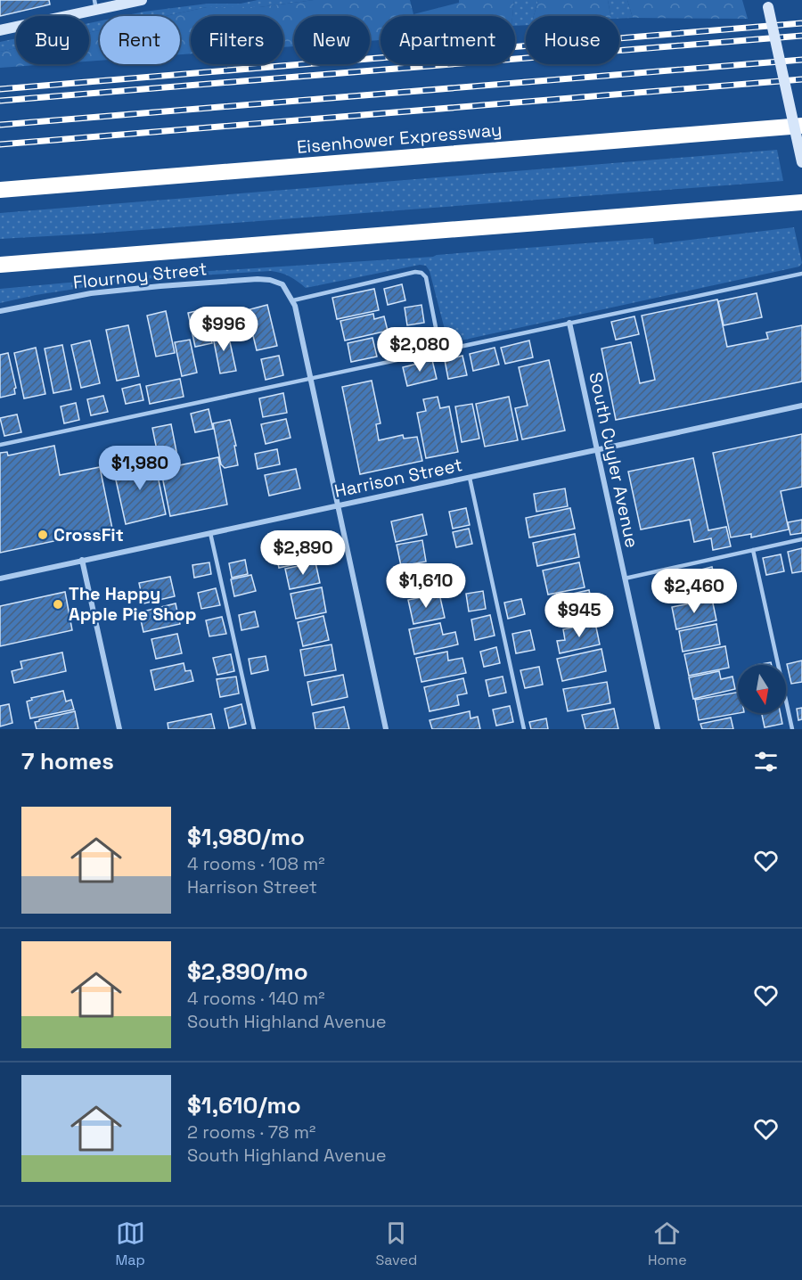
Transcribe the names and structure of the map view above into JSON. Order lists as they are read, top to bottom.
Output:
{
  "streets": {
    "highway": ["Eisenhower Expressway"],
    "street": ["Flournoy Street", "South Cuyler Avenue", "Harrison Street"]
  },
  "crossings": [
    ["South Cuyler Avenue", "Harrison Street"]
  ],
  "places": ["CrossFit", "The Happy Apple Pie Shop"],
  "north": "bottom",
  "page": {
    "chip": [
      "Buy",
      "Rent",
      "Filters",
      "New",
      "Apartment",
      "House"
    ],
    "price": [
      "$996",
      "$2,080",
      "$1,980",
      "$2,890",
      "$1,610",
      "$2,460",
      "$945"
    ],
    "heading": "7 homes",
    "list": [
      {
        "name": "$1,980/mo",
        "note": "4 rooms · 108 m² · Harrison Street"
      },
      {
        "name": "$2,890/mo",
        "note": "4 rooms · 140 m² · South Highland Avenue"
      },
      {
        "name": "$1,610/mo",
        "note": "2 rooms · 78 m² · South Highland Avenue"
      }
    ],
    "tabs": ["Map", "Saved", "Home"]
  }
}
